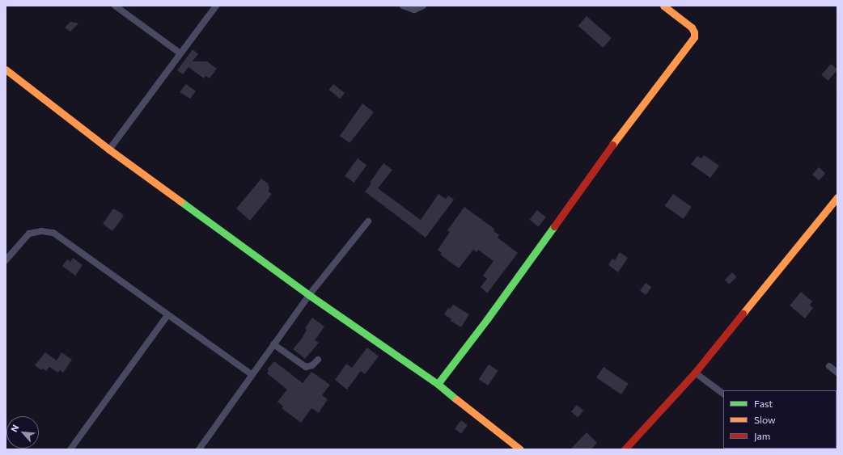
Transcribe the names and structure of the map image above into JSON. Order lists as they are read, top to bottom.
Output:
{
  "legend": ["Fast", "Slow", "Jam"],
  "north": "top left"
}
